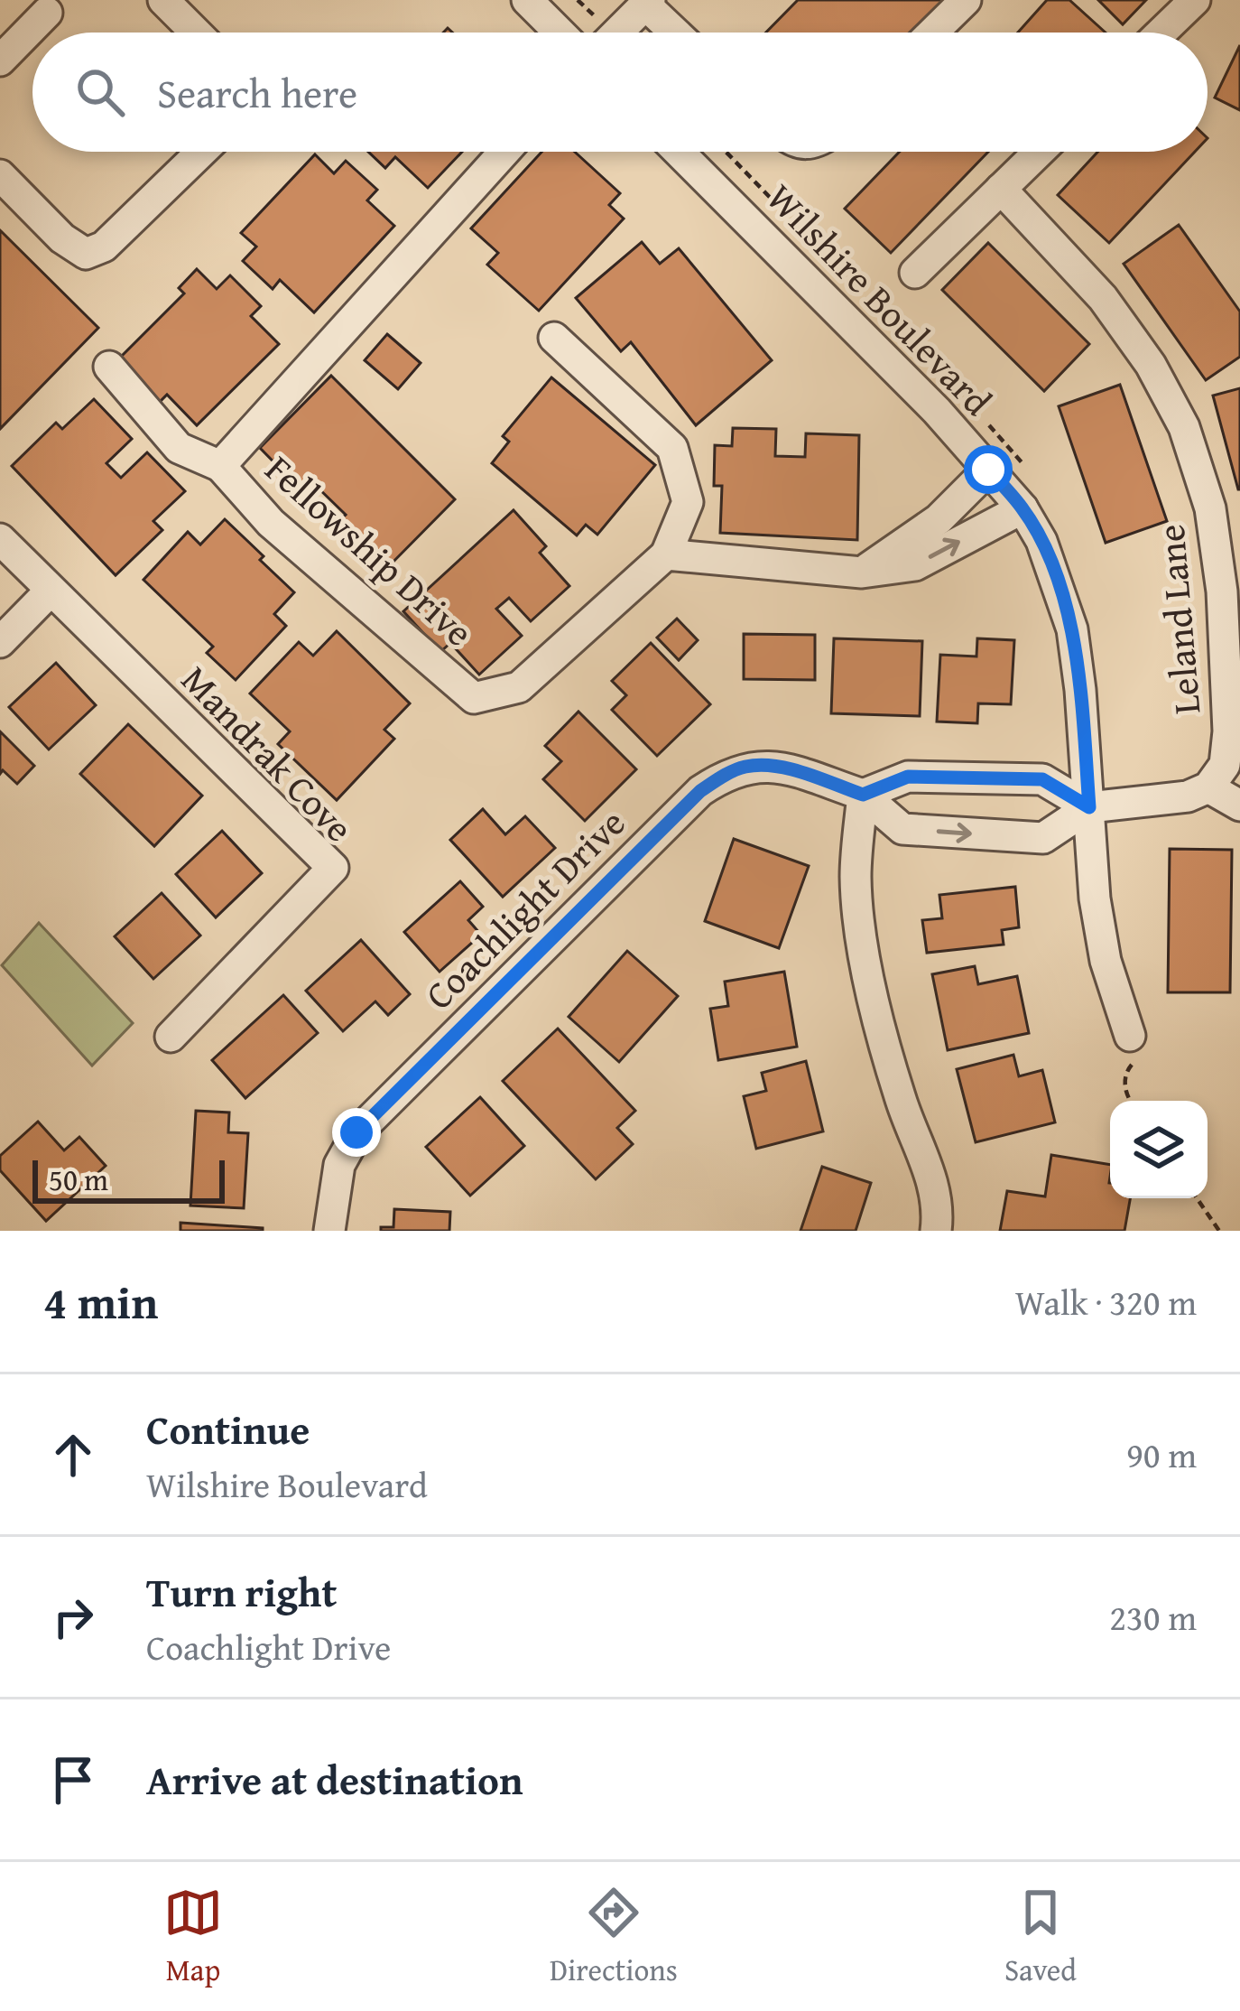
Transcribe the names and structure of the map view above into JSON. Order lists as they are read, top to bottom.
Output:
{
  "streets": {
    "street": [
      "Wilshire Boulevard",
      "Fellowship Drive",
      "Leland Lane",
      "Mandrak Cove",
      "Coachlight Drive"
    ]
  },
  "crossings": [
    ["Wilshire Boulevard", "Coachlight Drive"]
  ],
  "scale_bar": "50 m",
  "page": {
    "search": "Search here",
    "scale": "50 m",
    "heading": ["4 min", "Walk · 320 m"],
    "list": [
      ["Continue", "Wilshire Boulevard", "90 m"],
      ["Turn right", "Coachlight Drive", "230 m"],
      "Arrive at destination"
    ],
    "nav": ["Map", "Directions", "Saved"]
  }
}
